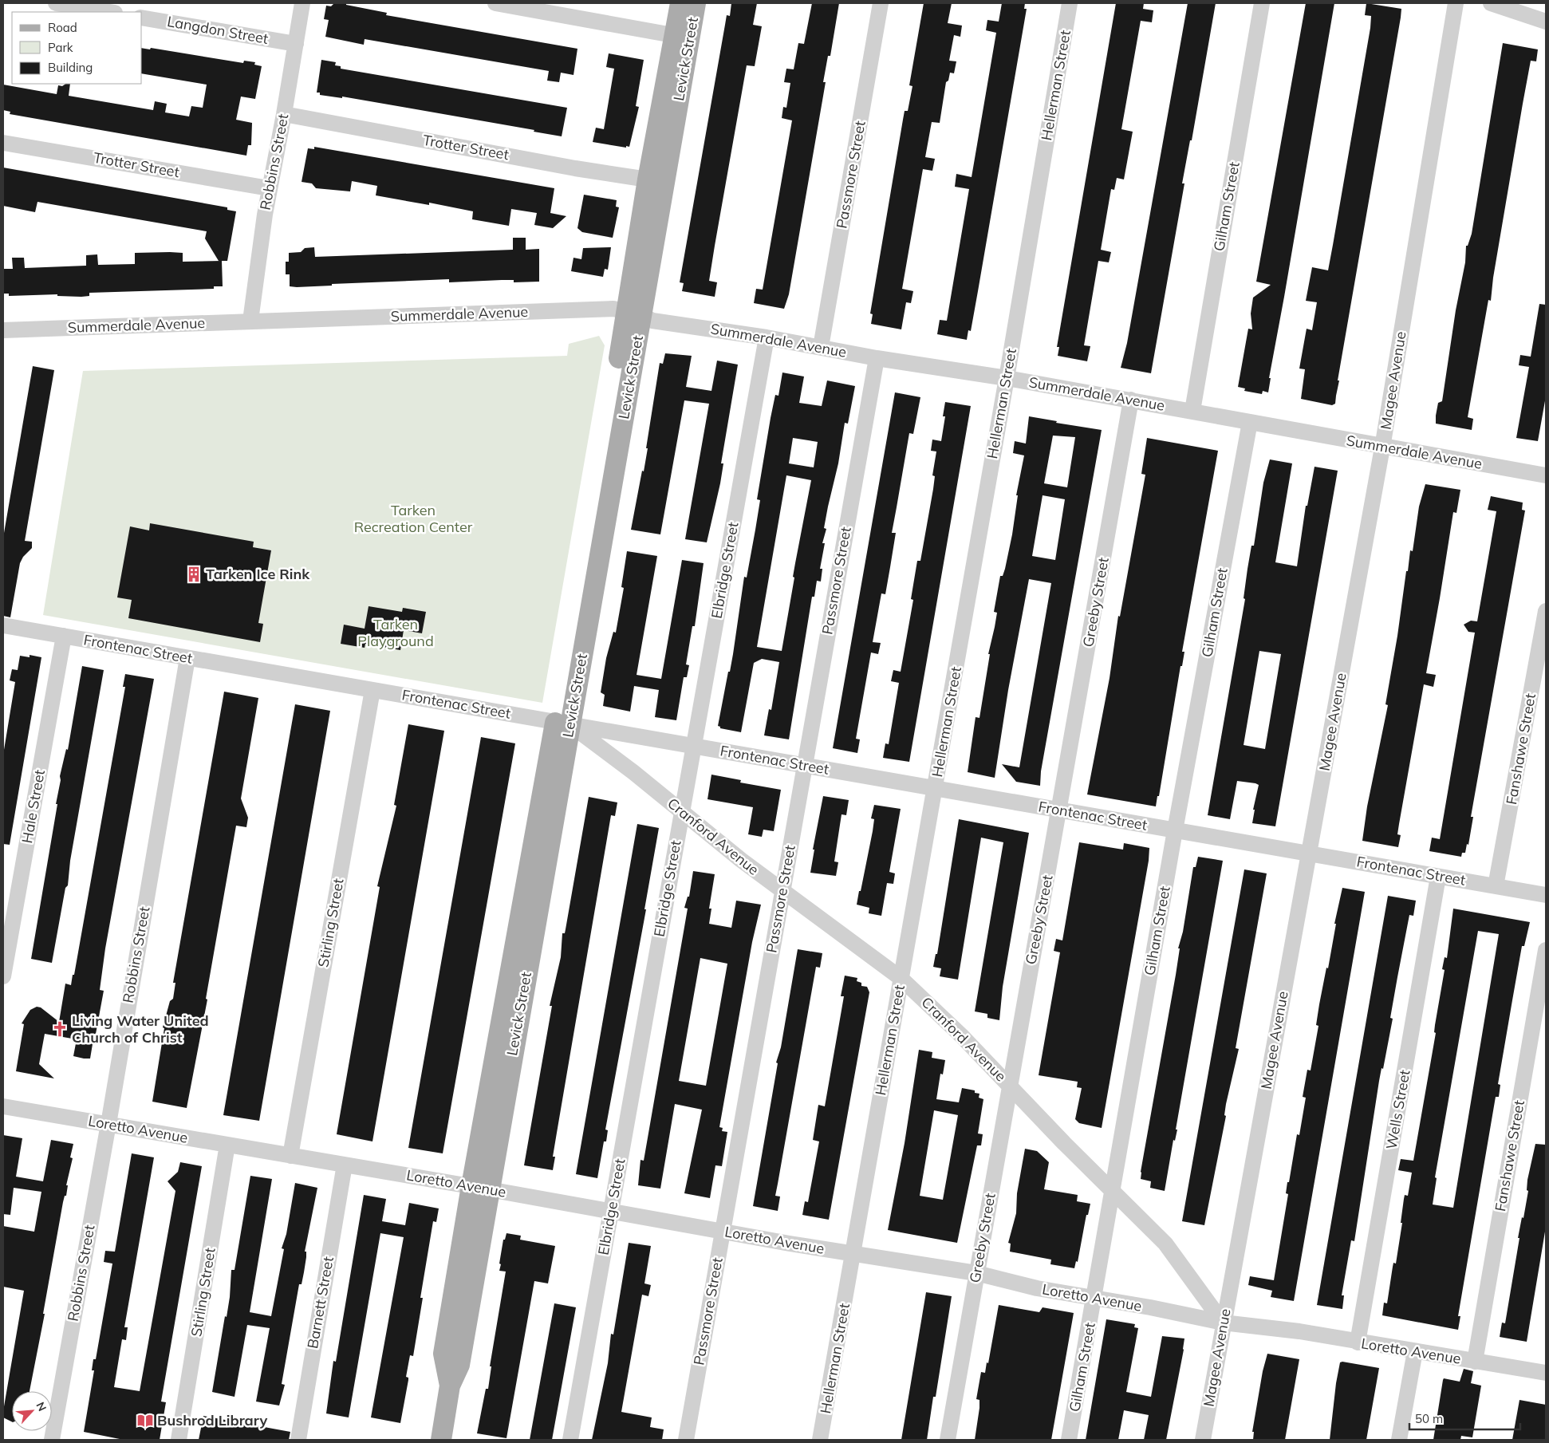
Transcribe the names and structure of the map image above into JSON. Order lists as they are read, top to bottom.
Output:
{
  "streets": {
    "main road": ["Levick Street"],
    "street": [
      "Langdon Street",
      "Hellerman Street",
      "Trotter Street",
      "Robbins Street",
      "Passmore Street",
      "Gilham Street",
      "Summerdale Avenue",
      "Magee Avenue",
      "Elbridge Street",
      "Greeby Street",
      "Frontenac Street",
      "Fanshawe Street",
      "Hale Street",
      "Cranford Avenue",
      "Stirling Street",
      "Wells Street",
      "Loretto Avenue",
      "Barnett Street"
    ]
  },
  "crossings": [
    ["Langdon Street", "Robbins Street"],
    ["Levick Street", "Trotter Street"],
    ["Levick Street", "Summerdale Avenue"],
    ["Levick Street", "Frontenac Street"],
    ["Levick Street", "Cranford Avenue"],
    ["Levick Street", "Loretto Avenue"],
    ["Hellerman Street", "Summerdale Avenue"],
    ["Hellerman Street", "Frontenac Street"],
    ["Hellerman Street", "Cranford Avenue"],
    ["Hellerman Street", "Loretto Avenue"],
    ["Trotter Street", "Robbins Street"],
    ["Robbins Street", "Summerdale Avenue"],
    ["Robbins Street", "Frontenac Street"],
    ["Robbins Street", "Loretto Avenue"],
    ["Passmore Street", "Summerdale Avenue"],
    ["Passmore Street", "Frontenac Street"],
    ["Passmore Street", "Cranford Avenue"],
    ["Passmore Street", "Loretto Avenue"],
    ["Gilham Street", "Summerdale Avenue"],
    ["Gilham Street", "Frontenac Street"],
    ["Gilham Street", "Cranford Avenue"],
    ["Gilham Street", "Loretto Avenue"],
    ["Summerdale Avenue", "Magee Avenue"],
    ["Summerdale Avenue", "Elbridge Street"],
    ["Summerdale Avenue", "Greeby Street"],
    ["Magee Avenue", "Frontenac Street"],
    ["Magee Avenue", "Cranford Avenue"],
    ["Magee Avenue", "Loretto Avenue"],
    ["Elbridge Street", "Frontenac Street"],
    ["Elbridge Street", "Cranford Avenue"],
    ["Elbridge Street", "Loretto Avenue"],
    ["Greeby Street", "Frontenac Street"],
    ["Greeby Street", "Cranford Avenue"],
    ["Greeby Street", "Loretto Avenue"],
    ["Frontenac Street", "Fanshawe Street"],
    ["Frontenac Street", "Hale Street"],
    ["Frontenac Street", "Cranford Avenue"],
    ["Frontenac Street", "Stirling Street"],
    ["Frontenac Street", "Wells Street"],
    ["Fanshawe Street", "Loretto Avenue"],
    ["Cranford Avenue", "Loretto Avenue"],
    ["Stirling Street", "Loretto Avenue"],
    ["Wells Street", "Loretto Avenue"],
    ["Loretto Avenue", "Barnett Street"]
  ],
  "parks": ["Tarken Recreation Center", "Tarken Playground"],
  "places": {
    "building": ["Tarken Ice Rink"],
    "church": ["Living Water United Church of Christ"],
    "library": ["Bushrod Library"]
  },
  "legend": ["Road", "Park", "Building"],
  "scale_bar": "50 m",
  "north": "top right"
}
